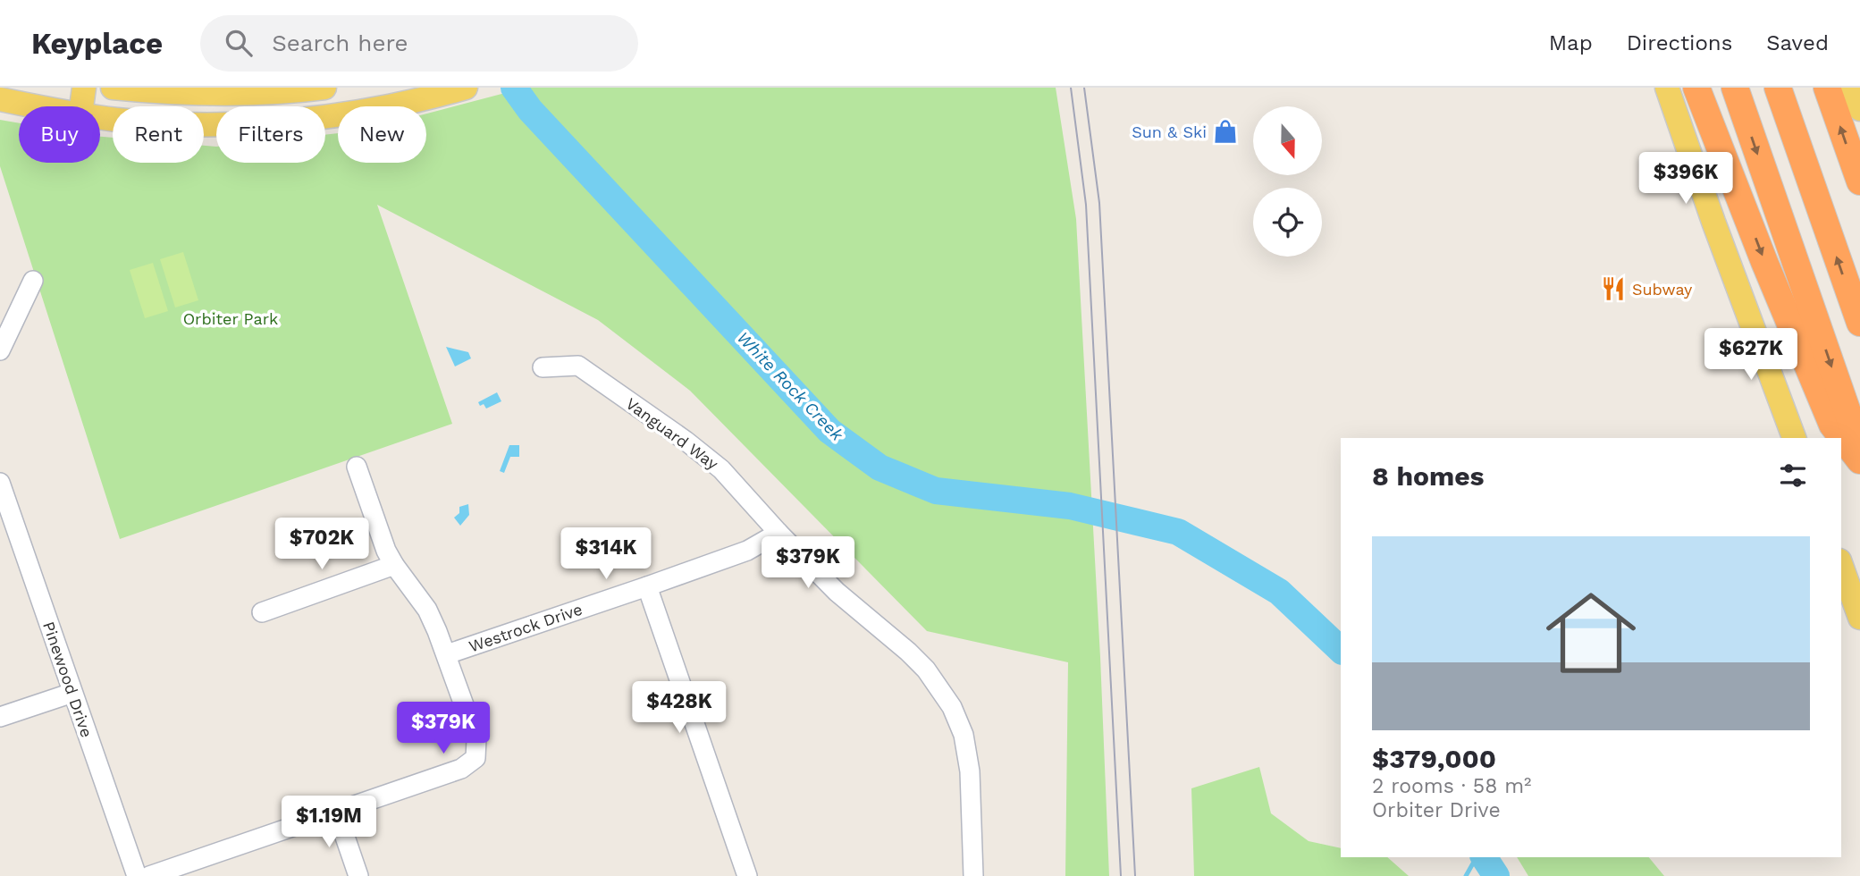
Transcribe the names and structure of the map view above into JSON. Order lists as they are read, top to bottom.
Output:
{
  "streets": {
    "street": ["Vanguard Way", "Westrock Drive", "Pinewood Drive"]
  },
  "crossings": [
    ["Vanguard Way", "Westrock Drive"]
  ],
  "water": ["White Rock Creek"],
  "parks": ["Orbiter Park"],
  "places": {
    "shop": ["Sun & Ski"],
    "restaurant": ["Subway"]
  },
  "north": "bottom",
  "page": {
    "header": "Keyplace",
    "search": "Search here",
    "nav": ["Map", "Directions", "Saved"],
    "chip": [
      "Buy",
      "Rent",
      "Filters",
      "New"
    ],
    "price": [
      "$396K",
      "$627K",
      "$702K",
      "$314K",
      "$379K",
      "$428K",
      "$379K",
      "$1.19M"
    ],
    "heading": "8 homes",
    "list": [
      {
        "name": "$379,000",
        "note": "2 rooms · 58 m² · Orbiter Drive"
      }
    ]
  }
}
